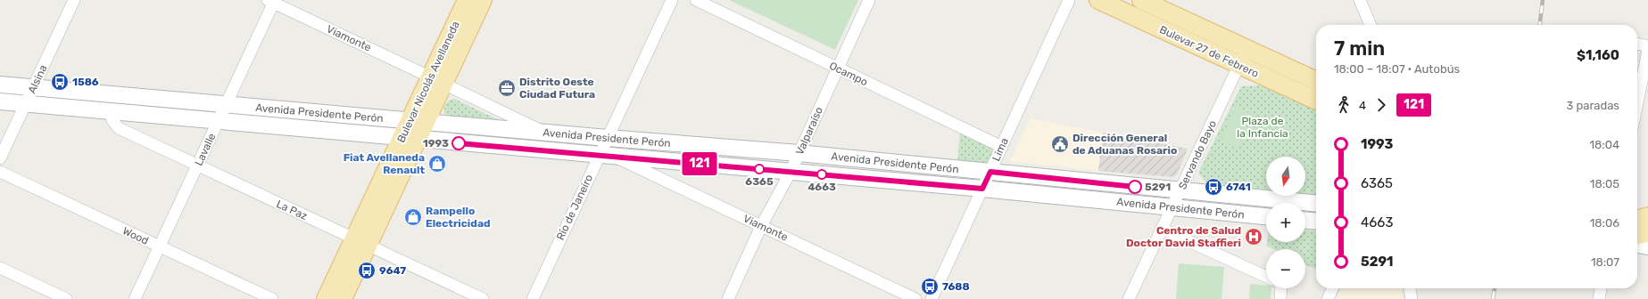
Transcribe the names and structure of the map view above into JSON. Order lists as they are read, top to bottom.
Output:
{
  "streets": {
    "main road": ["Bulevar 27 de Febrero", "Bulevar Nicolás Avellaneda", "Avenida Presidente Perón"],
    "street": [
      "Viamonte",
      "Ocampo",
      "Alsina",
      "Valparaíso",
      "Lavalle",
      "Lima",
      "Servando Bayo",
      "Río de Janeiro",
      "La Paz",
      "Wood"
    ]
  },
  "crossings": [
    ["Viamonte", "Bulevar Nicolás Avellaneda"],
    ["Viamonte", "Avenida Presidente Perón"],
    ["Viamonte", "Valparaíso"],
    ["Viamonte", "Lavalle"],
    ["Bulevar 27 de Febrero", "Servando Bayo"],
    ["Ocampo", "Valparaíso"],
    ["Ocampo", "Lima"],
    ["Alsina", "Avenida Presidente Perón"],
    ["Bulevar Nicolás Avellaneda", "Avenida Presidente Perón"],
    ["Bulevar Nicolás Avellaneda", "La Paz"],
    ["Avenida Presidente Perón", "Valparaíso"],
    ["Avenida Presidente Perón", "Lavalle"],
    ["Avenida Presidente Perón", "Lima"],
    ["Avenida Presidente Perón", "Servando Bayo"],
    ["Avenida Presidente Perón", "Río de Janeiro"],
    ["Avenida Presidente Perón", "La Paz"],
    ["Lavalle", "La Paz"],
    ["Lavalle", "Wood"]
  ],
  "parks": ["Plaza de la Infancia"],
  "places": {
    "bus stop": [
      "1586",
      "6741",
      "9647",
      "7688"
    ],
    "office": ["Distrito Oeste Ciudad Futura"],
    "other": [
      "1993",
      "6365",
      "4663",
      "5291"
    ],
    "public building": ["Dirección General de Aduanas Rosario"],
    "shop": ["Fiat Avellaneda Renault", "Rampello Electricidad"],
    "hospital": ["Centro de Salud Doctor David Staffieri"]
  },
  "lines": ["bus line 121"],
  "north": "bottom",
  "page": {
    "on_map": "121",
    "heading": ["7 min", "18:00 – 18:07 · Autobús", "$1,160"],
    "legs": ["4", "121", "3 paradas"],
    "list": [
      {
        "name": "1993",
        "value": "18:04"
      },
      {
        "name": "6365",
        "value": "18:05"
      },
      {
        "name": "4663",
        "value": "18:06"
      },
      {
        "name": "5291",
        "value": "18:07"
      }
    ],
    "map_buttons": ["+", "−"]
  }
}
